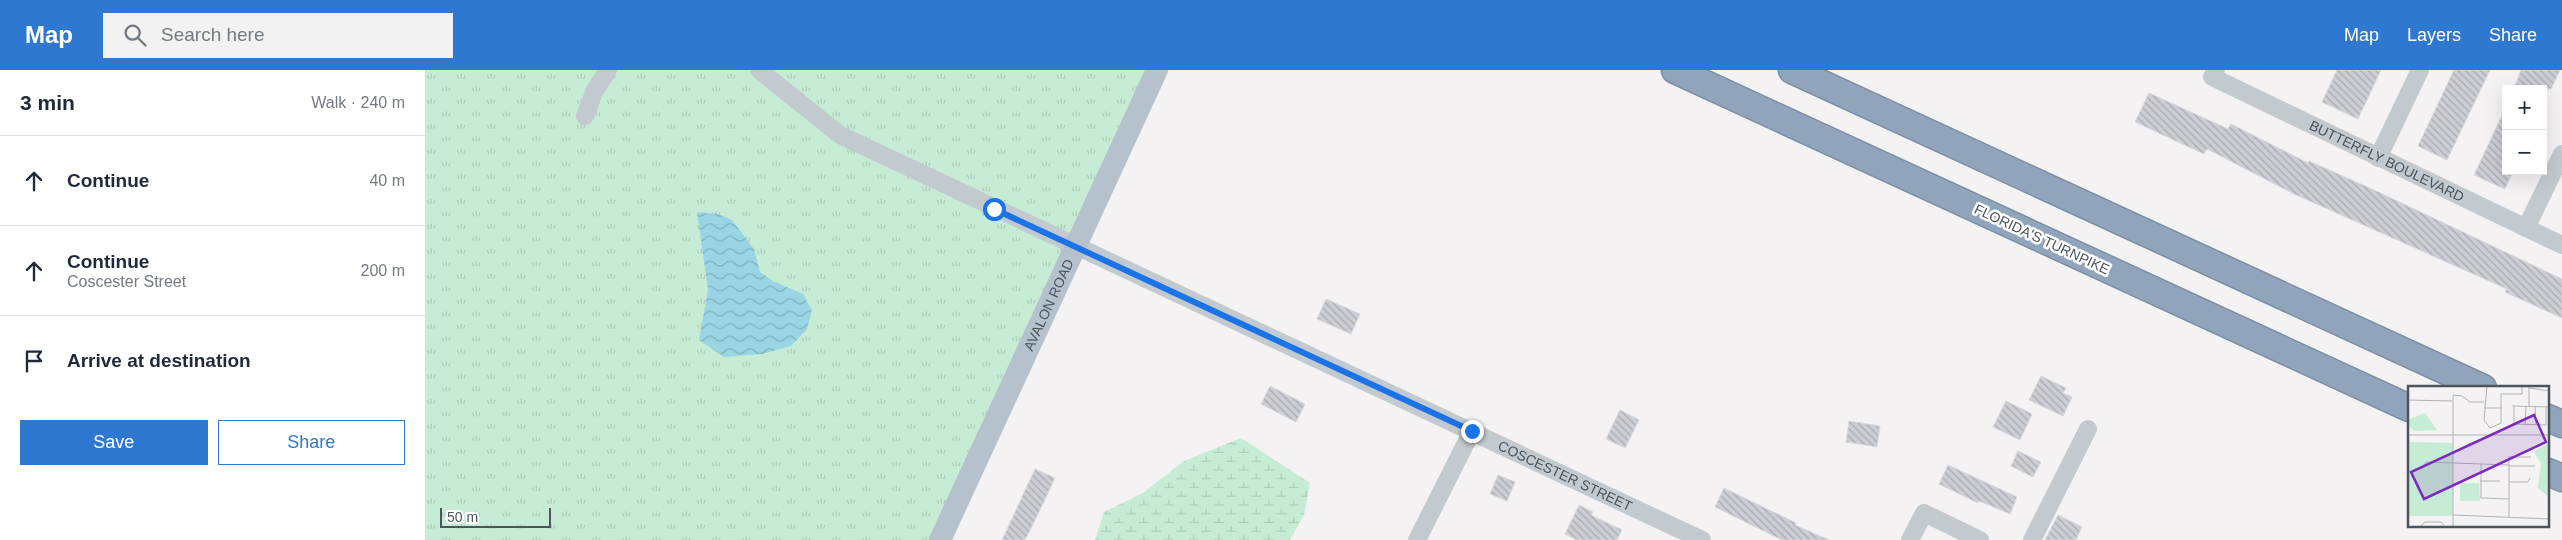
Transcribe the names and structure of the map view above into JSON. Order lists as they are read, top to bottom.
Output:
{
  "streets": {
    "highway": ["FLORIDA'S TURNPIKE"],
    "main road": ["AVALON ROAD"],
    "street": ["BUTTERFLY BOULEVARD", "COSCESTER STREET"]
  },
  "crossings": [
    ["AVALON ROAD", "COSCESTER STREET"]
  ],
  "scale_bar": "50 m",
  "page": {
    "header": "Map",
    "search": "Search here",
    "nav": ["Map", "Layers", "Share"],
    "heading": ["3 min", "Walk · 240 m"],
    "map_buttons": ["+", "−"],
    "list": [
      ["Continue", "40 m"],
      ["Continue", "Coscester Street", "200 m"],
      "Arrive at destination"
    ],
    "buttons": ["Save", "Share"],
    "scale": "50 m"
  }
}
